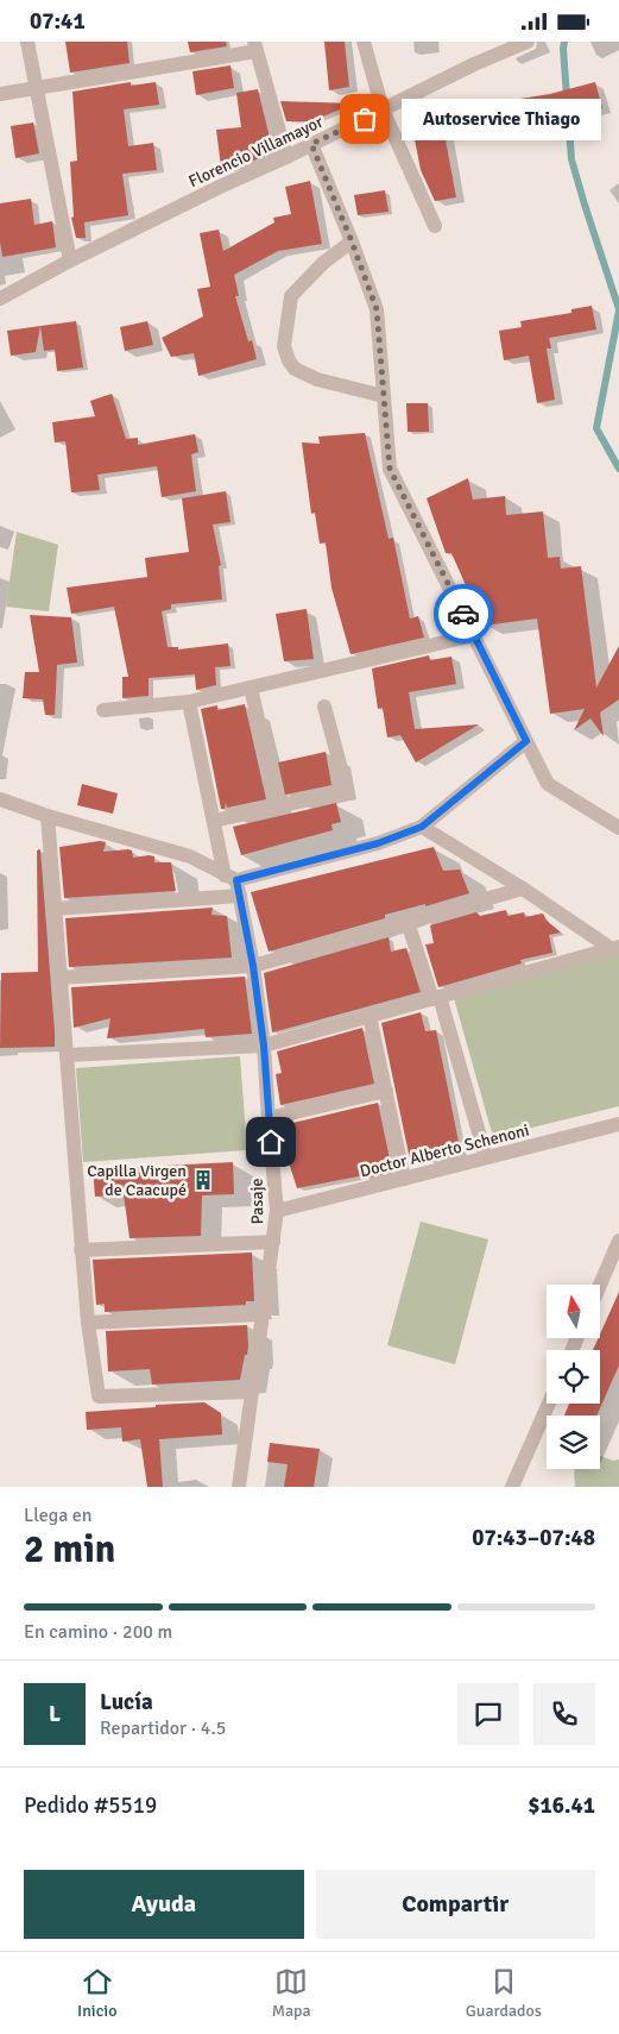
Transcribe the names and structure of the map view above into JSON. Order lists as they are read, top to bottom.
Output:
{
  "streets": {
    "street": ["Florencio Villamayor", "Doctor Alberto Schenoni", "Pasaje"]
  },
  "crossings": [
    ["Doctor Alberto Schenoni", "Pasaje"]
  ],
  "places": {
    "other": ["Autoservice Thiago"],
    "building": ["Capilla Virgen de Caacupé"]
  },
  "north": "top",
  "page": {
    "status": "07:41",
    "bubble": "Autoservice Thiago",
    "heading": ["2 min", "Llega en", "07:43–07:48"],
    "panel": [
      "Lucía",
      "Repartidor · 4.5",
      "Pedido #5519",
      "$16.41"
    ],
    "bar": "En camino · 200 m",
    "round": "L",
    "buttons": ["Ayuda", "Compartir"],
    "tabs": ["Inicio", "Mapa", "Guardados"]
  }
}
